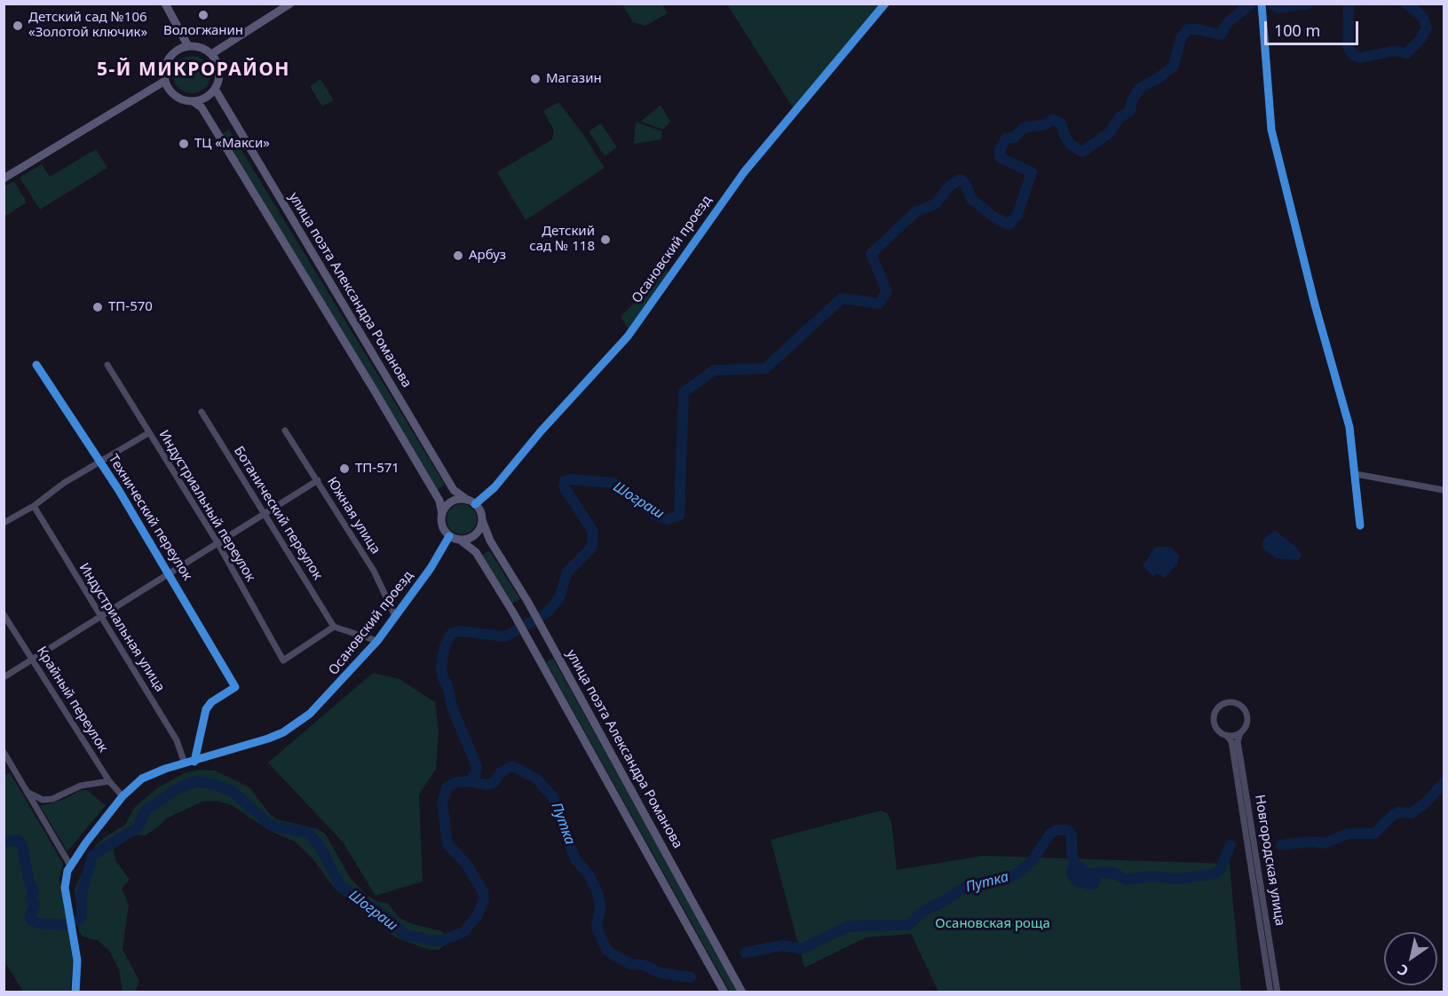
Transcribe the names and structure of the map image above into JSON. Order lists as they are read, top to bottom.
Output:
{
  "streets": {
    "main road": ["улица поэта Александра Романова"],
    "street": [
      "Осановский проезд",
      "Индустриальный переулок",
      "Ботанический переулок",
      "Южная улица",
      "Технический переулок",
      "Индустриальная улица",
      "Крайный переулок",
      "Новгородская улица"
    ]
  },
  "crossings": [
    ["Осановский проезд", "улица поэта Александра Романова"],
    ["Осановский проезд", "Южная улица"],
    ["Осановский проезд", "Технический переулок"],
    ["Осановский проезд", "Индустриальная улица"],
    ["Осановский проезд", "Крайный переулок"],
    ["Индустриальный переулок", "Ботанический переулок"]
  ],
  "districts": ["5-Й МИКРОРАЙОН"],
  "water": ["Шограш", "Путка"],
  "parks": ["Осановская роща"],
  "places": [
    "Вологжанин",
    "Детский сад №106 «Золотой ключик»",
    "Магазин",
    "ТЦ «Макси»",
    "Детский сад № 118",
    "Арбуз",
    "ТП-570",
    "ТП-571"
  ],
  "scale_bar": "100 m",
  "north": "bottom left"
}
